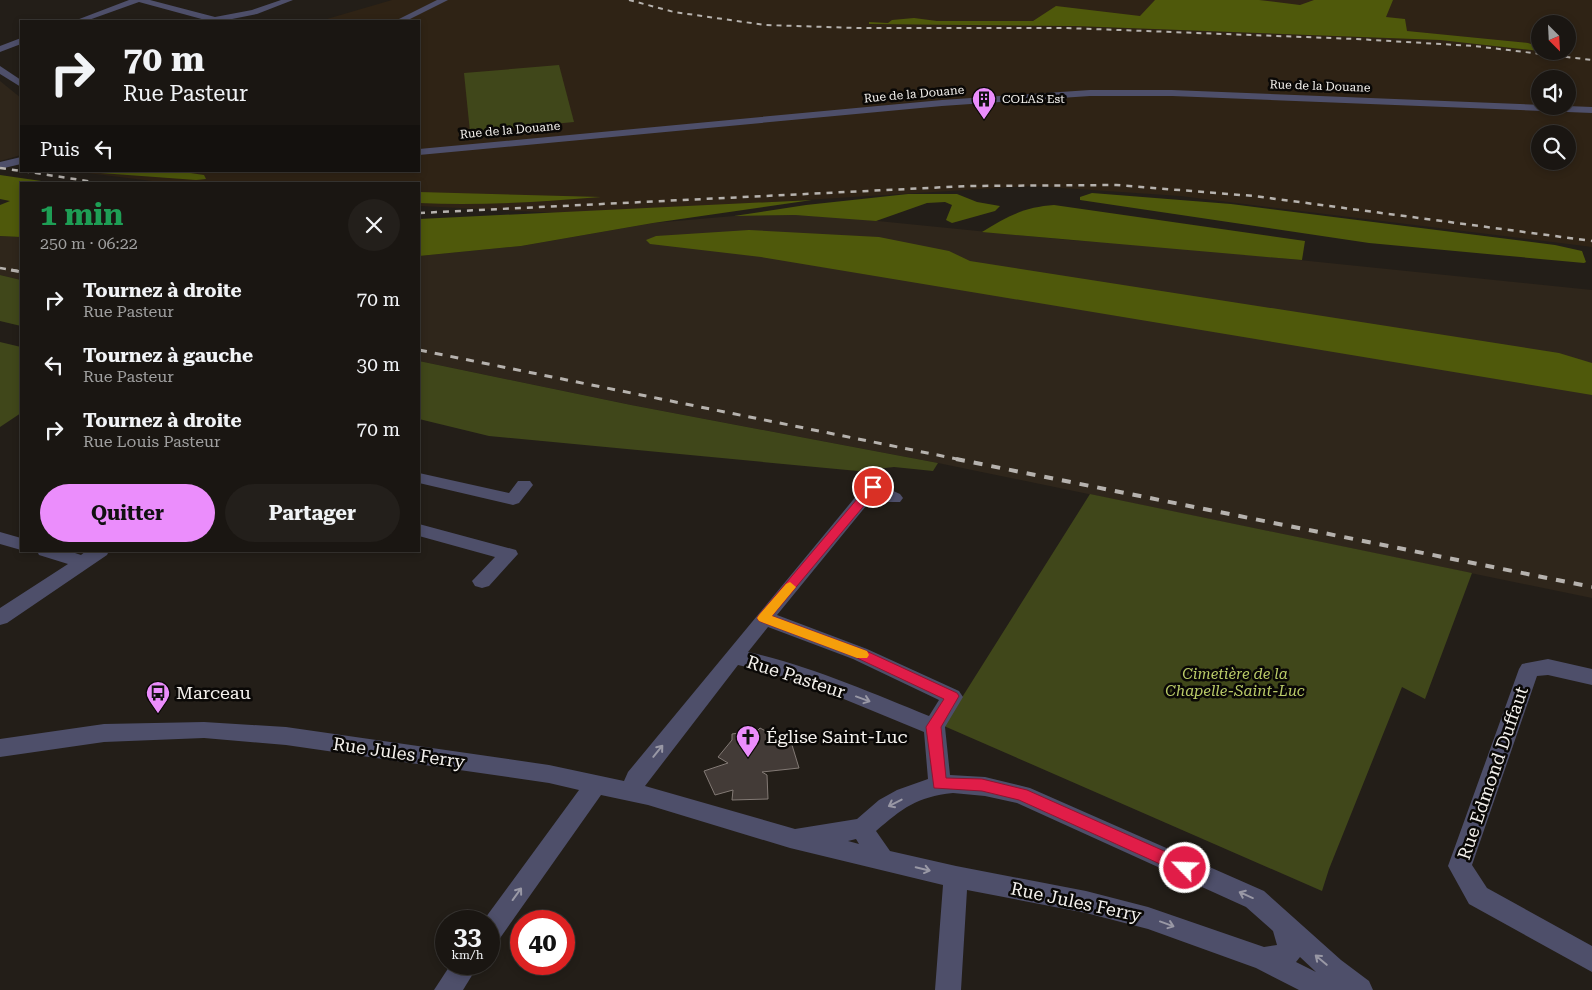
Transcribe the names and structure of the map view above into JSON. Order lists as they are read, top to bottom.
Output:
{
  "streets": {
    "street": [
      "Rue de la Douane",
      "Rue Pasteur",
      "Rue Jules Ferry",
      "Rue Edmond Duffaut"
    ]
  },
  "crossings": [
    ["Rue Pasteur", "Rue Jules Ferry"]
  ],
  "one_way": ["Rue Pasteur"],
  "parks": ["Cimetière de la Chapelle-Saint-Luc"],
  "places": {
    "building": ["COLAS Est"],
    "bus stop": ["Marceau"],
    "church": ["Église Saint-Luc"]
  },
  "north": "bottom right",
  "page": {
    "turn": ["70 m", "Rue Pasteur"],
    "then": "Puis",
    "heading": ["1 min", "250 m · 06:22"],
    "list": [
      {
        "name": "Tournez à droite",
        "note": "Rue Pasteur",
        "value": "70 m"
      },
      {
        "name": "Tournez à gauche",
        "note": "Rue Pasteur",
        "value": "30 m"
      },
      {
        "name": "Tournez à droite",
        "note": "Rue Louis Pasteur",
        "value": "70 m"
      }
    ],
    "buttons": ["Quitter", "Partager"],
    "speed": "33 km/h",
    "limit": "40"
  }
}
